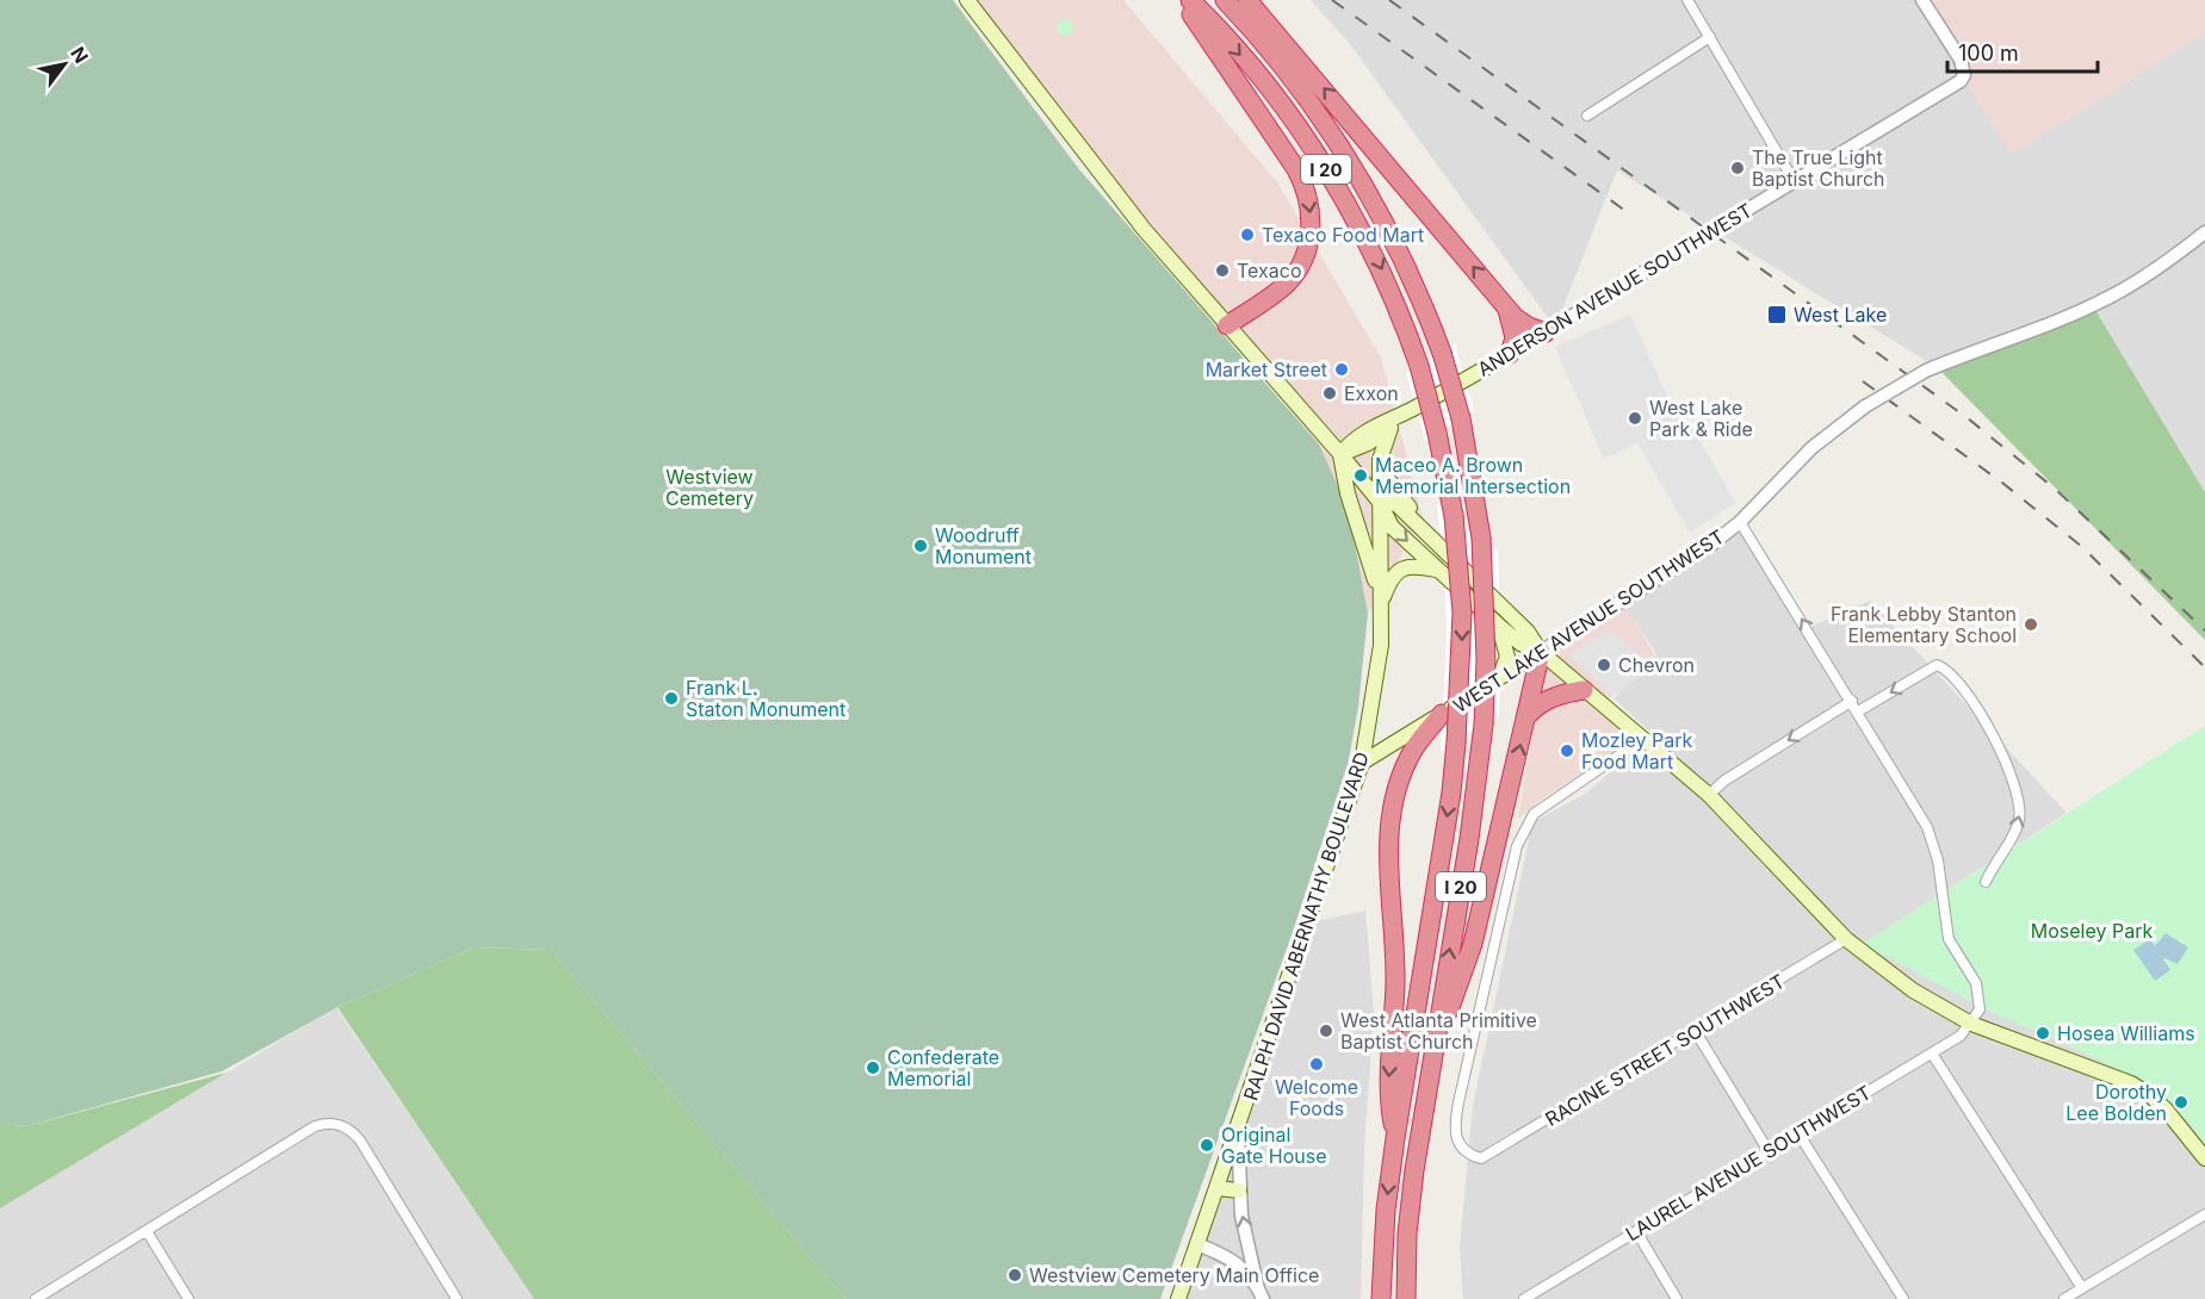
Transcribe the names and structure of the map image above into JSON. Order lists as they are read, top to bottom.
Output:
{
  "streets": {
    "highway": ["I 20"],
    "main road": ["ANDERSON AVENUE SOUTHWEST", "WEST LAKE AVENUE SOUTHWEST", "RALPH DAVID ABERNATHY BOULEVARD"],
    "street": ["RACINE STREET SOUTHWEST", "LAUREL AVENUE SOUTHWEST"]
  },
  "crossings": [
    ["ANDERSON AVENUE SOUTHWEST", "RALPH DAVID ABERNATHY BOULEVARD"],
    ["WEST LAKE AVENUE SOUTHWEST", "RALPH DAVID ABERNATHY BOULEVARD"]
  ],
  "parks": ["Westview Cemetery", "Moseley Park"],
  "places": {
    "other": [
      "The True Light Baptist Church",
      "Texaco Food Mart",
      "Texaco",
      "Market Street",
      "Exxon",
      "West Lake Park & Ride",
      "Maceo A. Brown Memorial Intersection",
      "Woodruff Monument",
      "Frank Lebby Stanton Elementary School",
      "Chevron",
      "Frank L. Staton Monument",
      "Mozley Park Food Mart",
      "West Atlanta Primitive Baptist Church",
      "Hosea Williams",
      "Welcome Foods",
      "Confederate Memorial",
      "Dorothy Lee Bolden",
      "Original Gate House",
      "Westview Cemetery Main Office"
    ],
    "transit": ["West Lake"]
  },
  "scale_bar": "100 m",
  "north": "top right"
}
